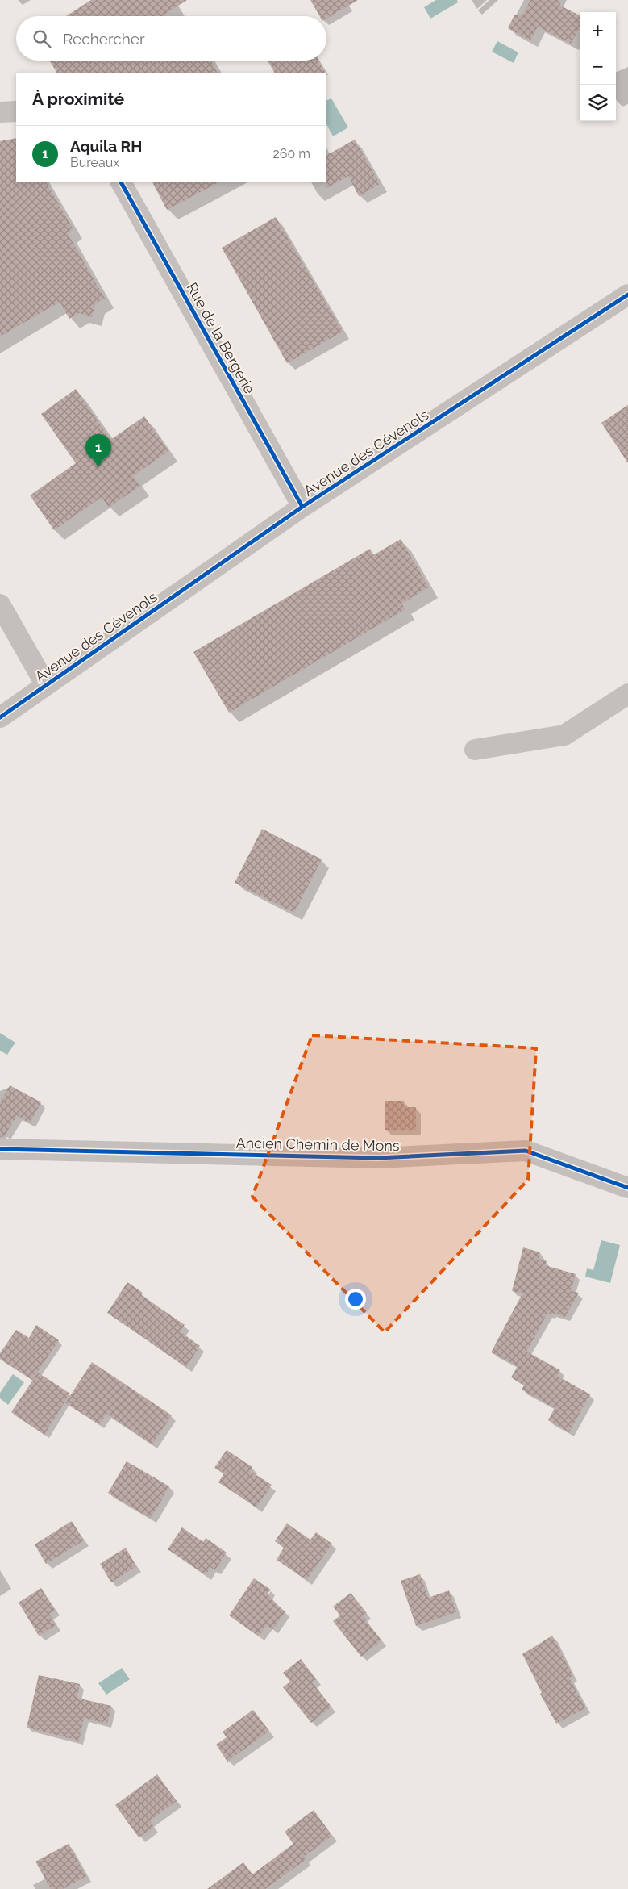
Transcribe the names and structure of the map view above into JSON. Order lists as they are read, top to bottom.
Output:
{
  "streets": {
    "street": ["Rue de la Bergerie", "Avenue des Cévenols", "Ancien Chemin de Mons"]
  },
  "crossings": [
    ["Rue de la Bergerie", "Avenue des Cévenols"]
  ],
  "page": {
    "map_buttons": ["+", "−"],
    "search": "Rechercher",
    "heading": "À proximité",
    "list": [
      {
        "mark": "1",
        "name": "Aquila RH",
        "note": "Bureaux",
        "value": "260 m"
      }
    ],
    "pins": "1"
  }
}
